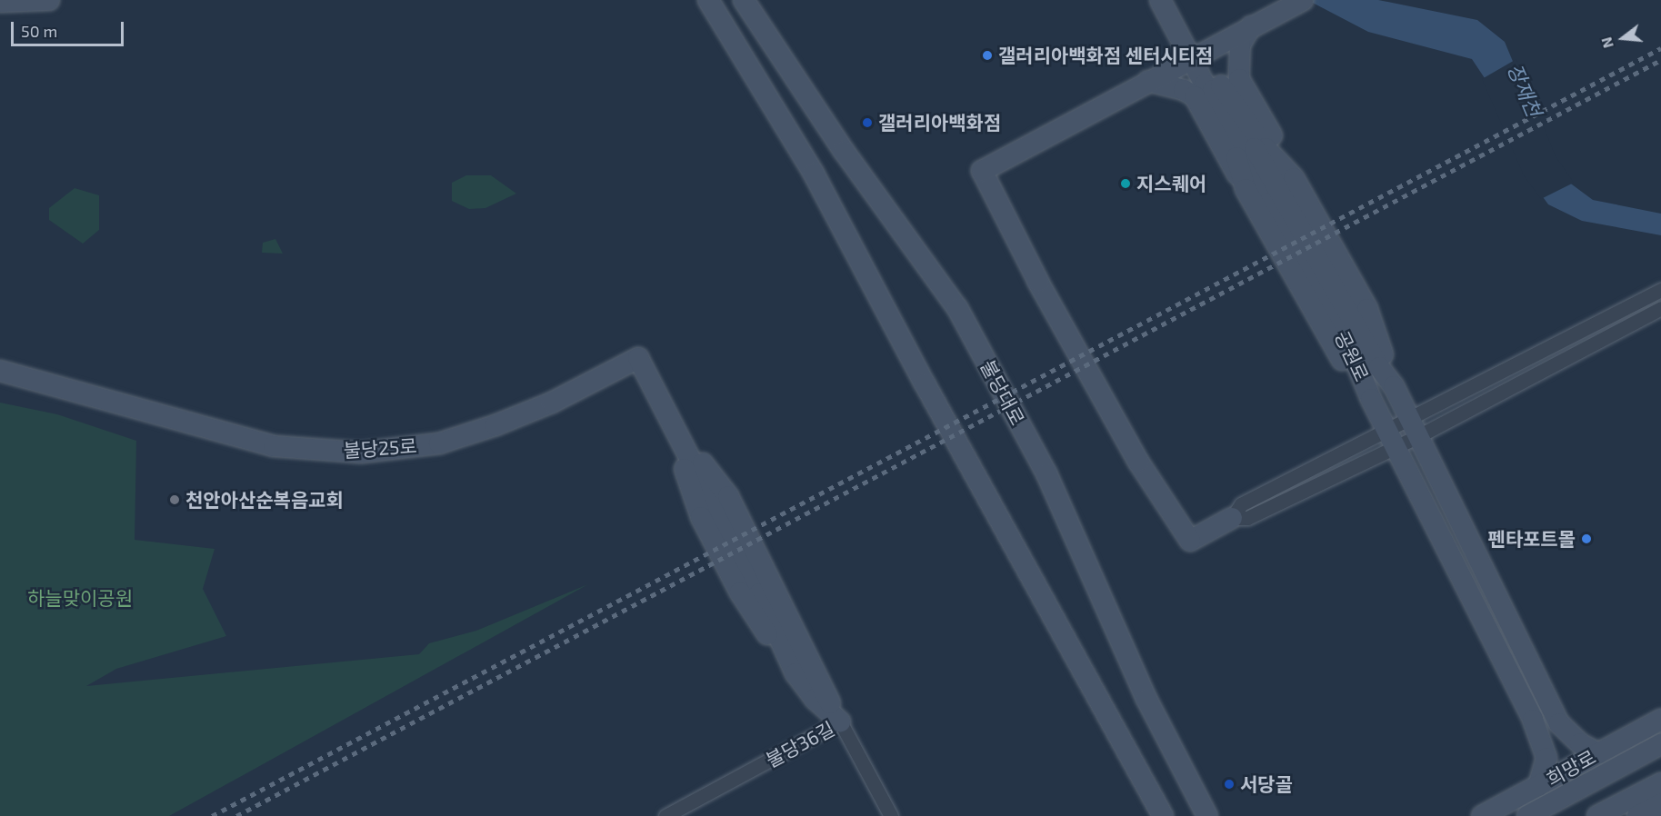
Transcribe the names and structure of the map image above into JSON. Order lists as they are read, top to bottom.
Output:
{
  "streets": {
    "street": [
      "공원로",
      "불당대로",
      "불당25로",
      "불당36길",
      "희망로"
    ]
  },
  "crossings": [
    ["공원로", "희망로"]
  ],
  "water": ["장재천"],
  "parks": ["하늘맞이공원"],
  "places": [
    "갤러리아백화점 센터시티점",
    "갤러리아백화점",
    "지스퀘어",
    "천안아산순복음교회",
    "펜타포트몰",
    "서당골"
  ],
  "scale_bar": "50 m",
  "north": "left"
}
